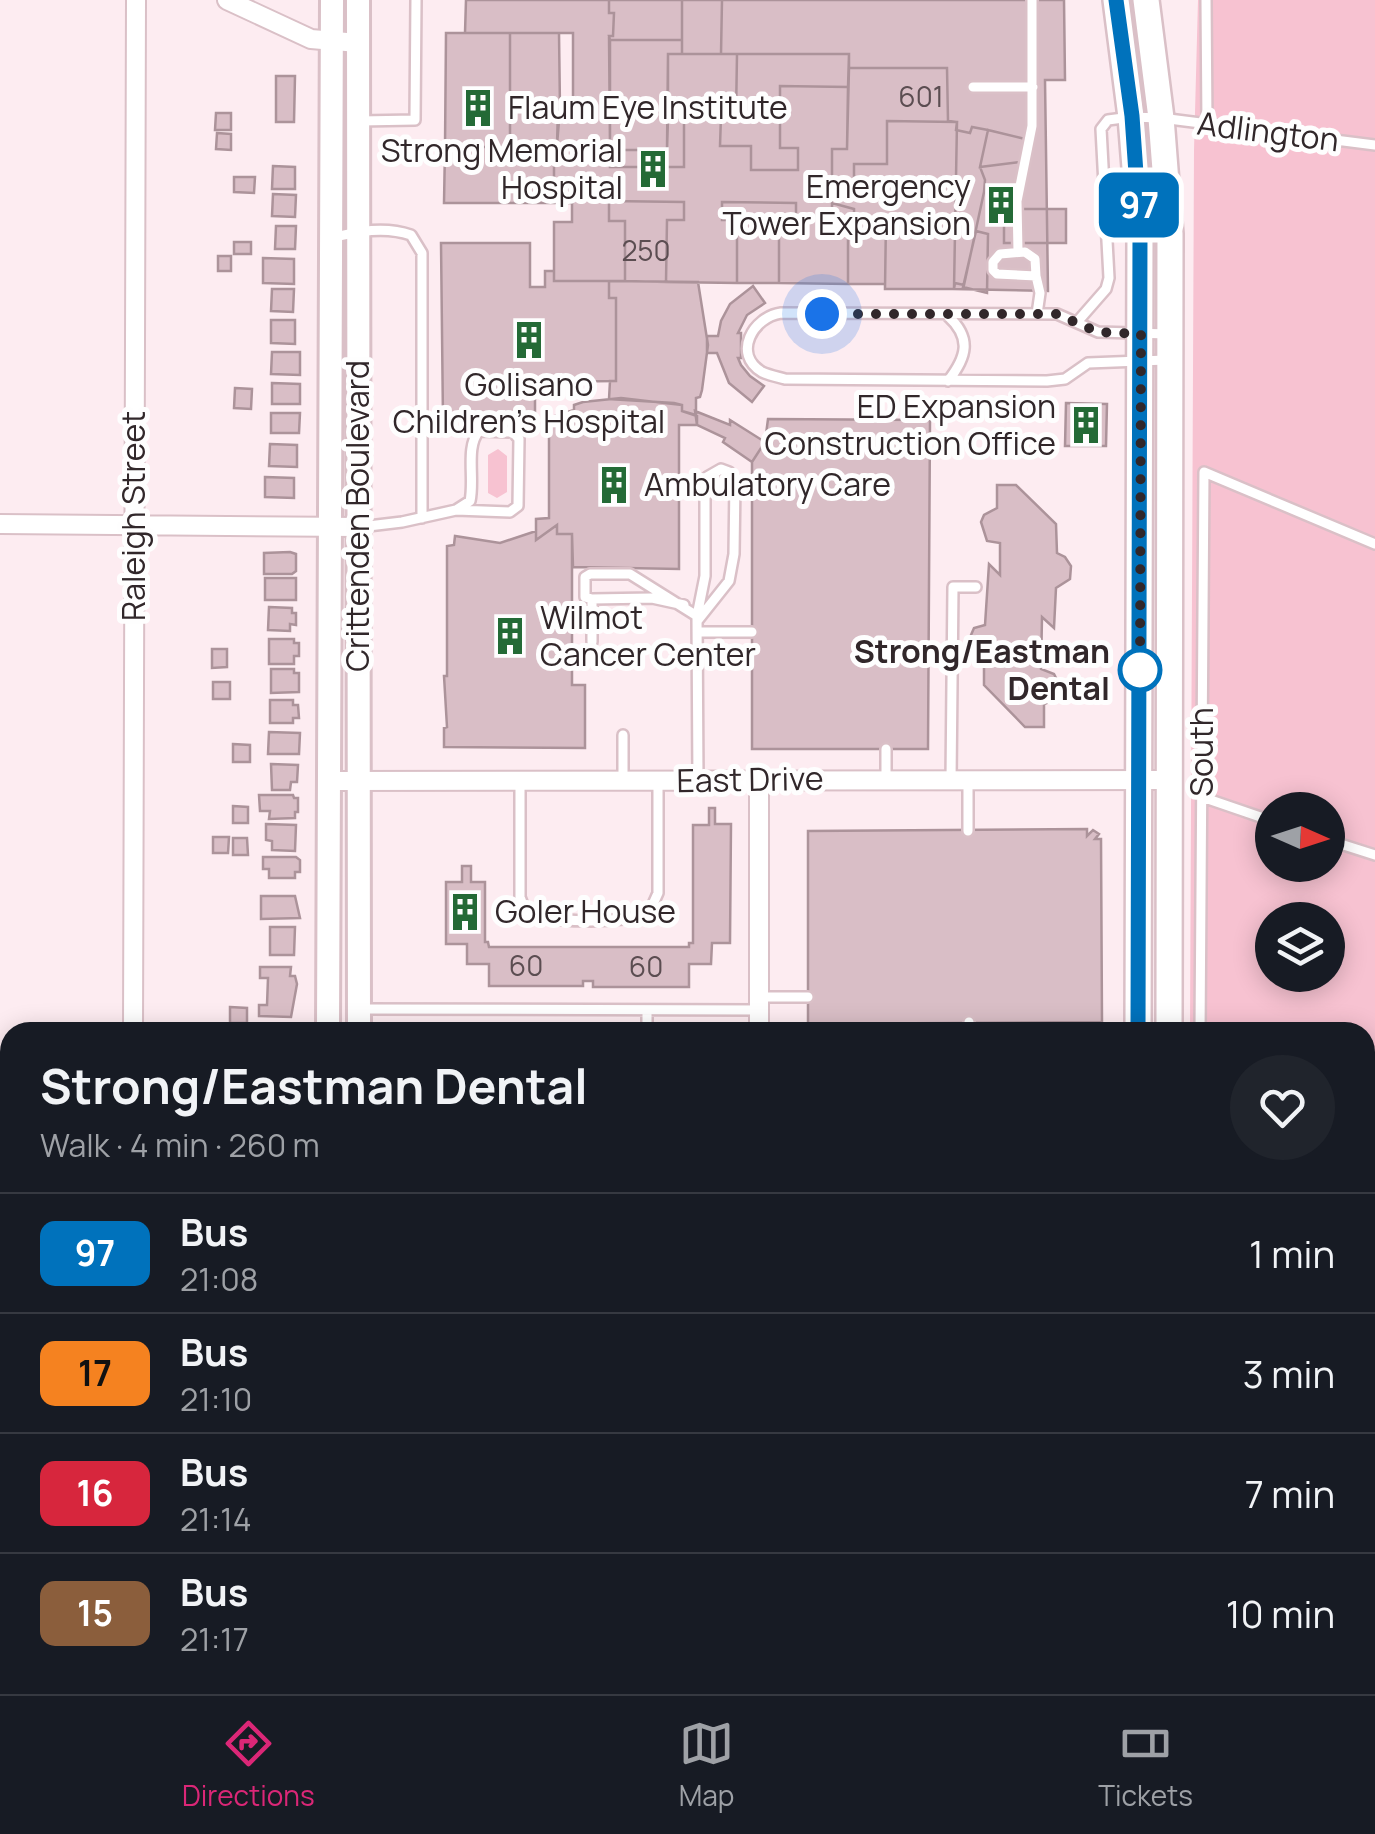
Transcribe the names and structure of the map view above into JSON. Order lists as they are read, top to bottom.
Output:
{
  "streets": {
    "street": ["Raleigh Street", "Crittenden Boulevard", "East Drive"],
    "lane": ["Adlington", "South"]
  },
  "crossings": [
    ["Crittenden Boulevard", "East Drive"]
  ],
  "places": {
    "building": [
      "Flaum Eye Institute",
      "Strong Memorial Hospital",
      "Emergency Tower Expansion",
      "Golisano Children's Hospital",
      "ED Expansion Construction Office",
      "Ambulatory Care",
      "Wilmot Cancer Center",
      "Goler House"
    ],
    "other": ["Strong/Eastman Dental"]
  },
  "lines": ["bus line 97"],
  "house_numbers": [
    "601",
    "250",
    "60",
    "60"
  ],
  "north": "right",
  "page": {
    "on_map": "97",
    "heading": ["Strong/Eastman Dental", "Walk · 4 min · 260 m"],
    "list": [
      {
        "mark": "97",
        "name": "Bus",
        "note": "21:08",
        "value": "1 min"
      },
      {
        "mark": "17",
        "name": "Bus",
        "note": "21:10",
        "value": "3 min"
      },
      {
        "mark": "16",
        "name": "Bus",
        "note": "21:14",
        "value": "7 min"
      },
      {
        "mark": "15",
        "name": "Bus",
        "note": "21:17",
        "value": "10 min"
      }
    ],
    "tabs": ["Directions", "Map", "Tickets"]
  }
}
